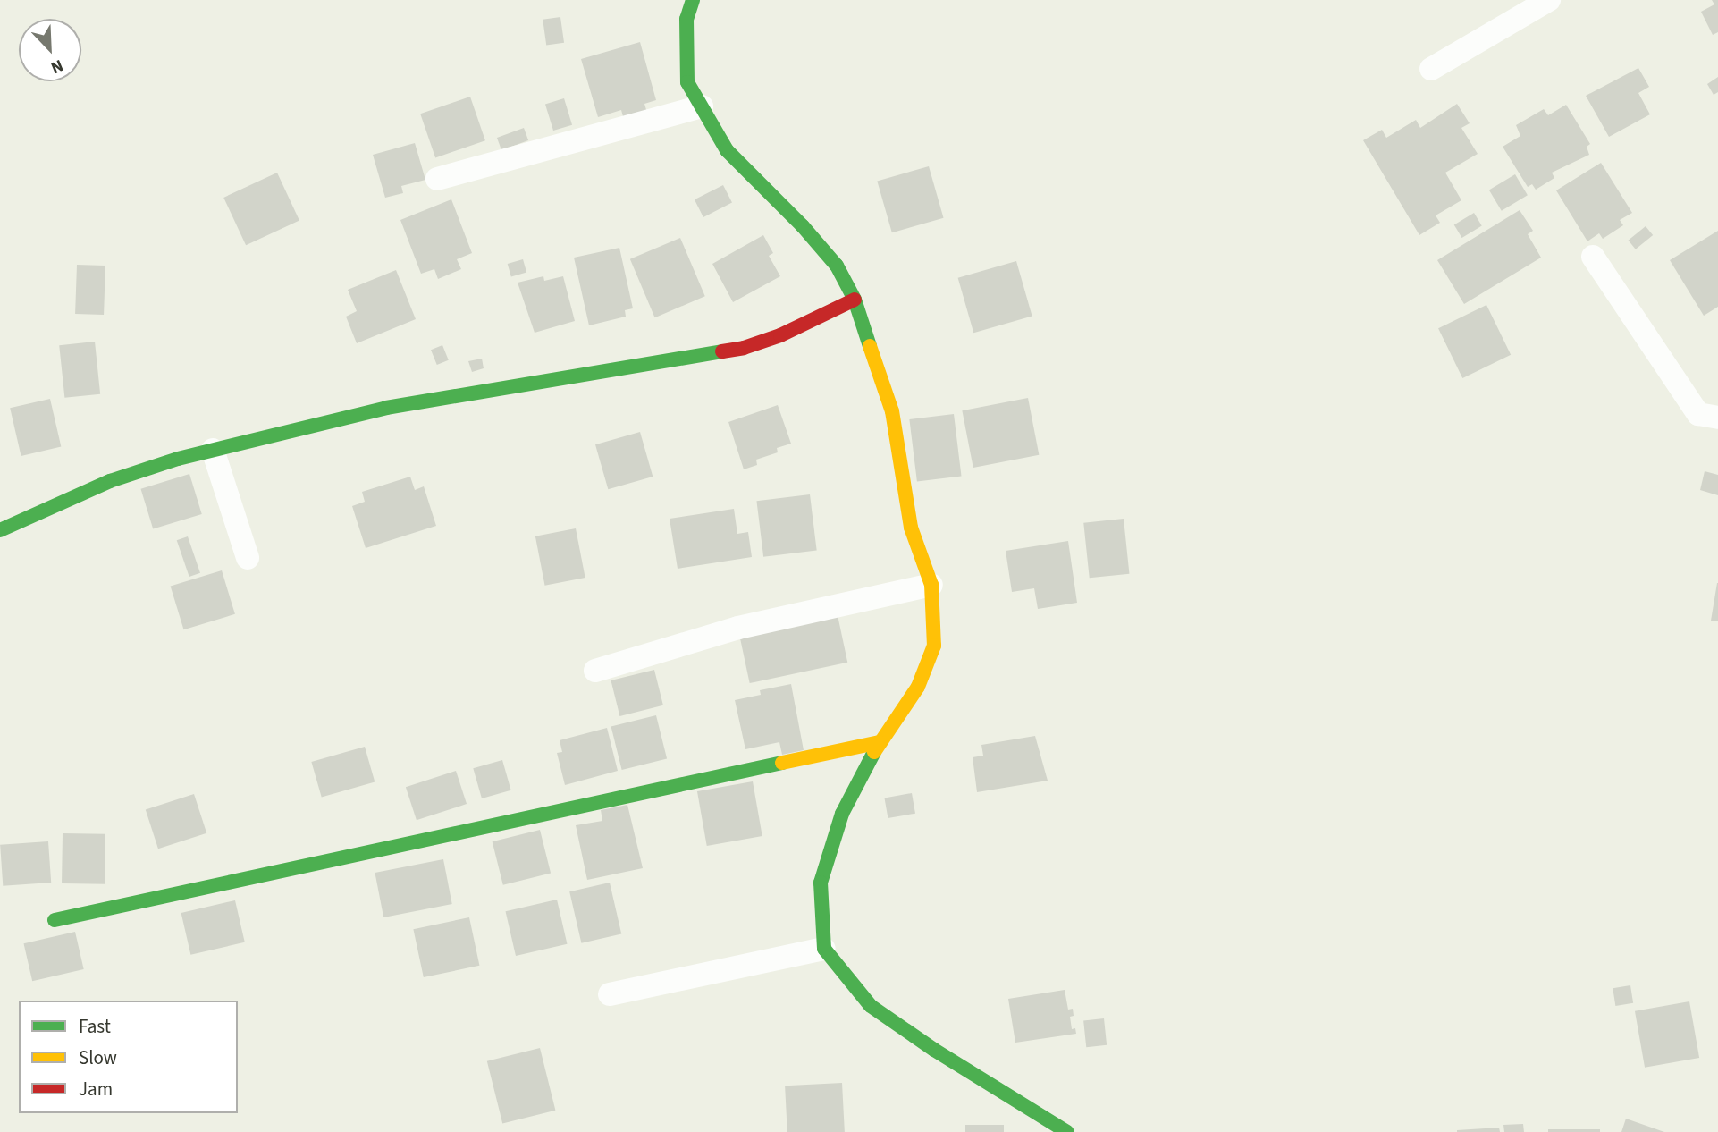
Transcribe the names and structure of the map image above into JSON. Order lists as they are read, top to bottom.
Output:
{
  "legend": ["Fast", "Slow", "Jam"],
  "north": "bottom right"
}
